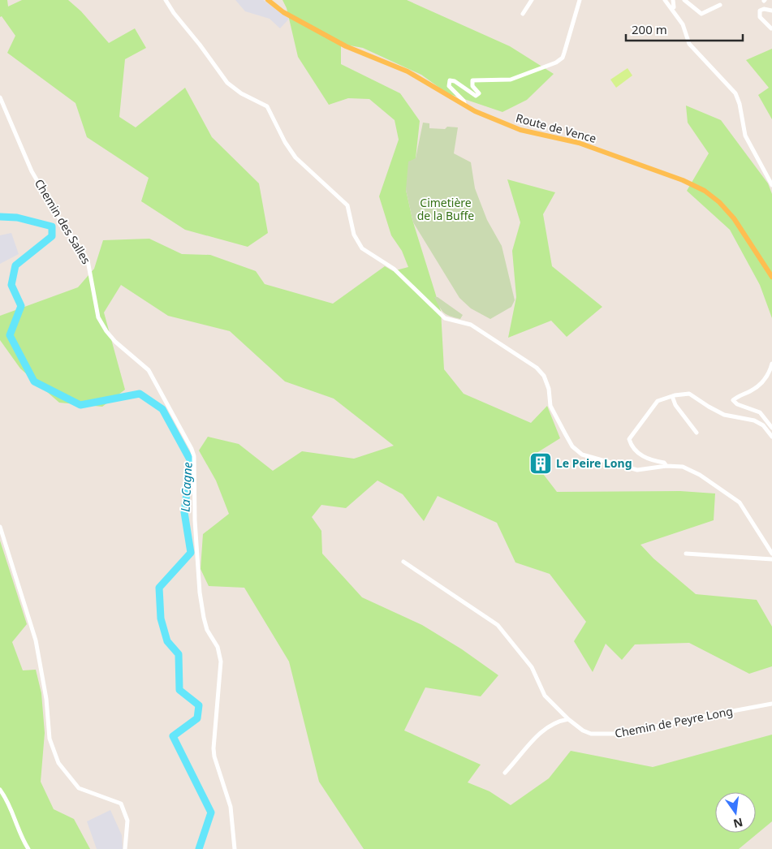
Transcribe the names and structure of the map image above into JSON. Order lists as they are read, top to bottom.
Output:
{
  "streets": {
    "main road": ["Route de Vence"],
    "street": ["Chemin des Salles", "Chemin de Peyre Long"]
  },
  "water": ["La Cagne"],
  "parks": ["Cimetière de la Buffe"],
  "places": {
    "building": ["Le Peire Long"]
  },
  "scale_bar": "200 m",
  "north": "bottom"
}
